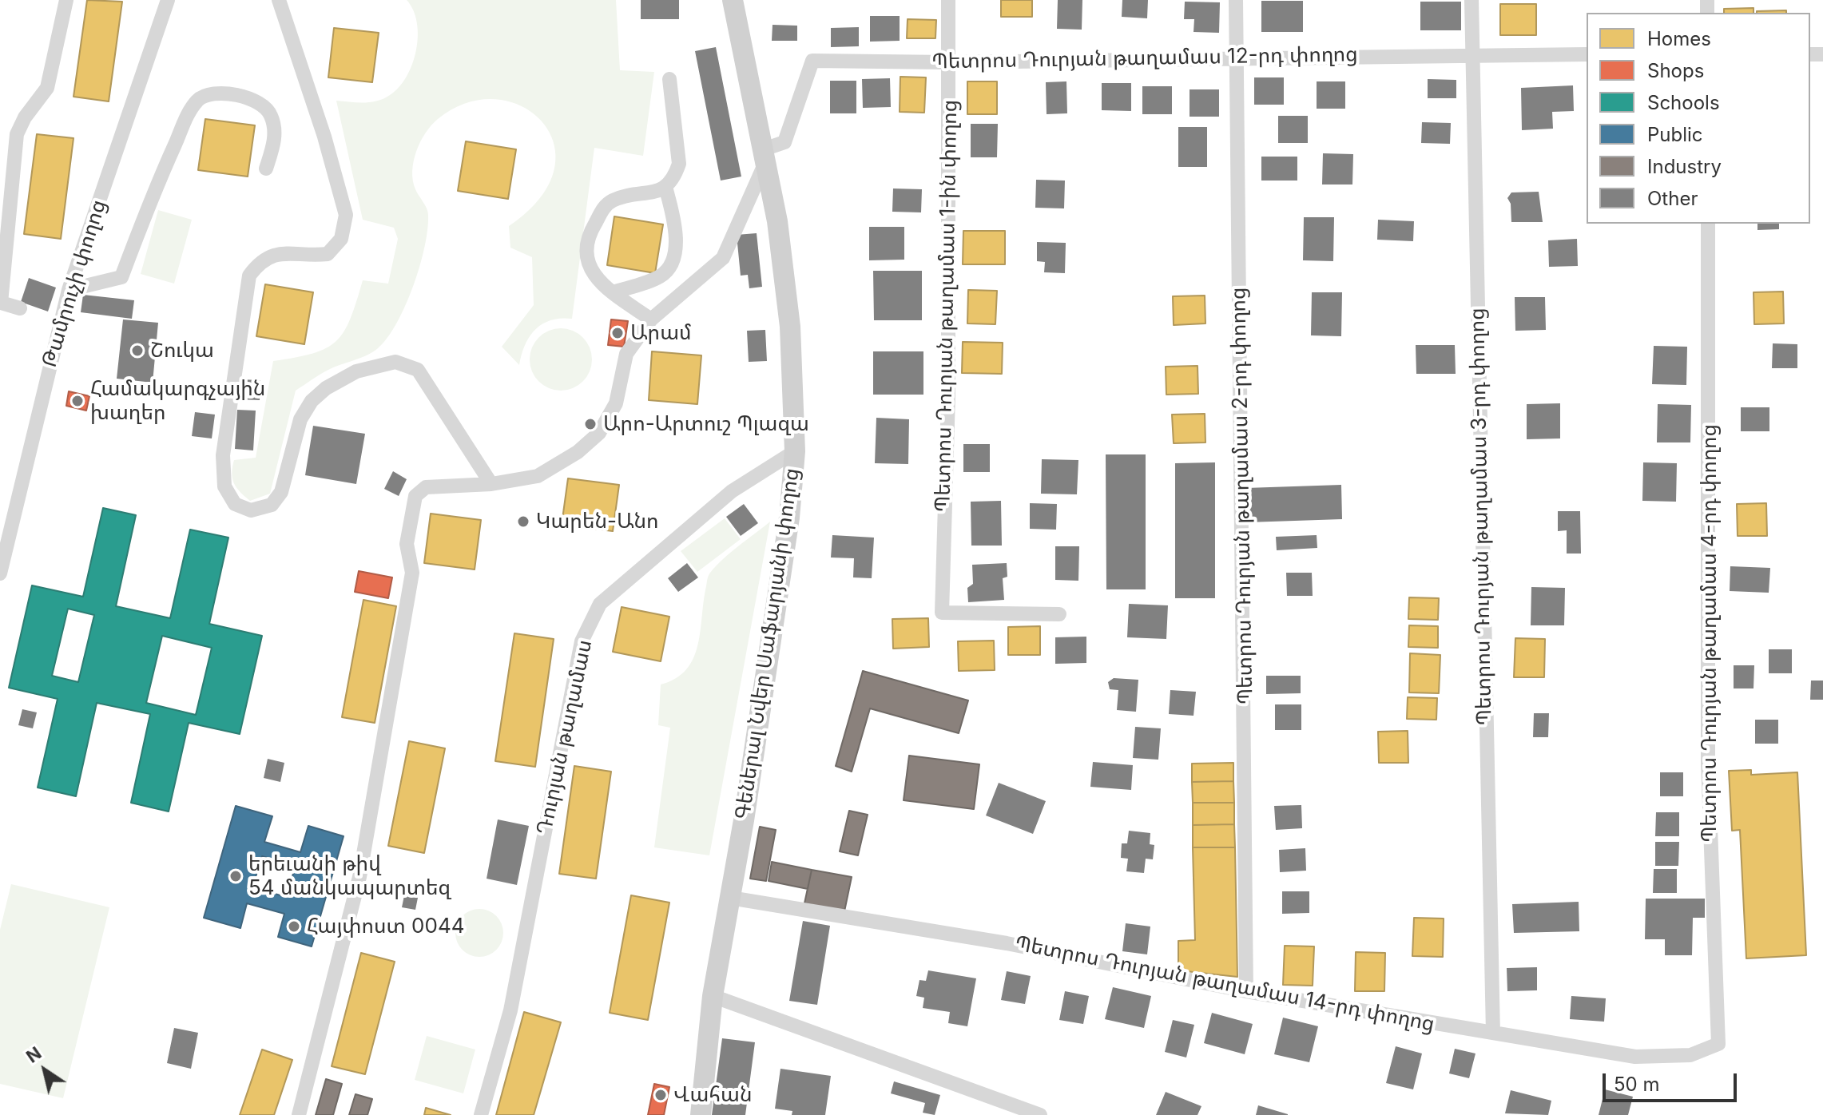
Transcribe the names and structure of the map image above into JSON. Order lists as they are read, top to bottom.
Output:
{
  "streets": {
    "main road": ["Գեներալ Նվեր Սաֆարյանի փողոց"],
    "street": [
      "Պետրոս Դուրյան թաղամաս 12-րդ փողոց",
      "Թամրուչի փողոց",
      "Պետրոս Դուրյան թաղամաս 1-ին փողոց",
      "Պետրոս Դուրյան թաղամաս 2-րդ փողոց",
      "Պետրոս Դուրյան թաղամաս 3-րդ փողոց",
      "Պետրոս Դուրյան թաղամաս 4-րդ փողոց",
      "Դուրյան թաղամաս",
      "Պետրոս Դուրյան թաղամաս 14-րդ փողոց"
    ]
  },
  "crossings": [
    ["Պետրոս Դուրյան թաղամաս 12-րդ փողոց", "Պետրոս Դուրյան թաղամաս 1-ին փողոց"],
    ["Պետրոս Դուրյան թաղամաս 12-րդ փողոց", "Պետրոս Դուրյան թաղամաս 2-րդ փողոց"],
    ["Պետրոս Դուրյան թաղամաս 12-րդ փողոց", "Պետրոս Դուրյան թաղամաս 3-րդ փողոց"],
    ["Պետրոս Դուրյան թաղամաս 12-րդ փողոց", "Գեներալ Նվեր Սաֆարյանի փողոց"],
    ["Պետրոս Դուրյան թաղամաս 2-րդ փողոց", "Պետրոս Դուրյան թաղամաս 14-րդ փողոց"],
    ["Պետրոս Դուրյան թաղամաս 3-րդ փողոց", "Պետրոս Դուրյան թաղամաս 14-րդ փողոց"],
    ["Պետրոս Դուրյան թաղամաս 4-րդ փողոց", "Պետրոս Դուրյան թաղամաս 14-րդ փողոց"],
    ["Գեներալ Նվեր Սաֆարյանի փողոց", "Դուրյան թաղամաս"],
    ["Գեներալ Նվեր Սաֆարյանի փողոց", "Պետրոս Դուրյան թաղամաս 14-րդ փողոց"]
  ],
  "places": [
    "Արամ",
    "Շուկա",
    "Համակարգչային խաղեր",
    "Արո-Արտուշ Պլազա",
    "Կարեն-Անո",
    "երեւանի թիվ 54 մանկապարտեզ",
    "Հայփոստ 0044",
    "Վահան"
  ],
  "legend": [
    "Homes",
    "Shops",
    "Schools",
    "Public",
    "Industry",
    "Other"
  ],
  "scale_bar": "50 m",
  "north": "top left"
}
